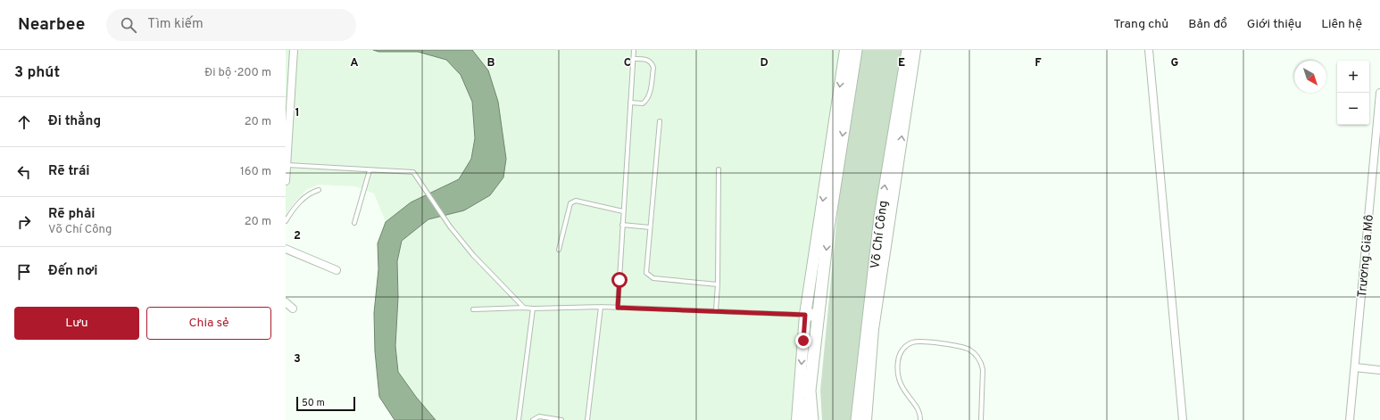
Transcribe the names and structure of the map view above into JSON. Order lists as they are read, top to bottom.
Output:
{
  "streets": {
    "highway": ["Võ Chí Công"],
    "street": ["Trương Gia Mô"]
  },
  "scale_bar": "50 m",
  "north": "bottom right",
  "page": {
    "header": "Nearbee",
    "search": "Tìm kiếm",
    "nav": [
      "Trang chủ",
      "Bản đồ",
      "Giới thiệu",
      "Liên hệ"
    ],
    "heading": ["3 phút", "Đi bộ · 200 m"],
    "map_buttons": ["+", "−"],
    "list": [
      ["Đi thẳng", "20 m"],
      ["Rẽ trái", "160 m"],
      ["Rẽ phải", "Võ Chí Công", "20 m"],
      "Đến nơi"
    ],
    "buttons": ["Lưu", "Chia sẻ"],
    "scale": "50 m"
  },
  "grid": {
    "columns": [
      "A",
      "B",
      "C",
      "D",
      "E",
      "F",
      "G"
    ],
    "rows": ["1", "2", "3"]
  }
}
